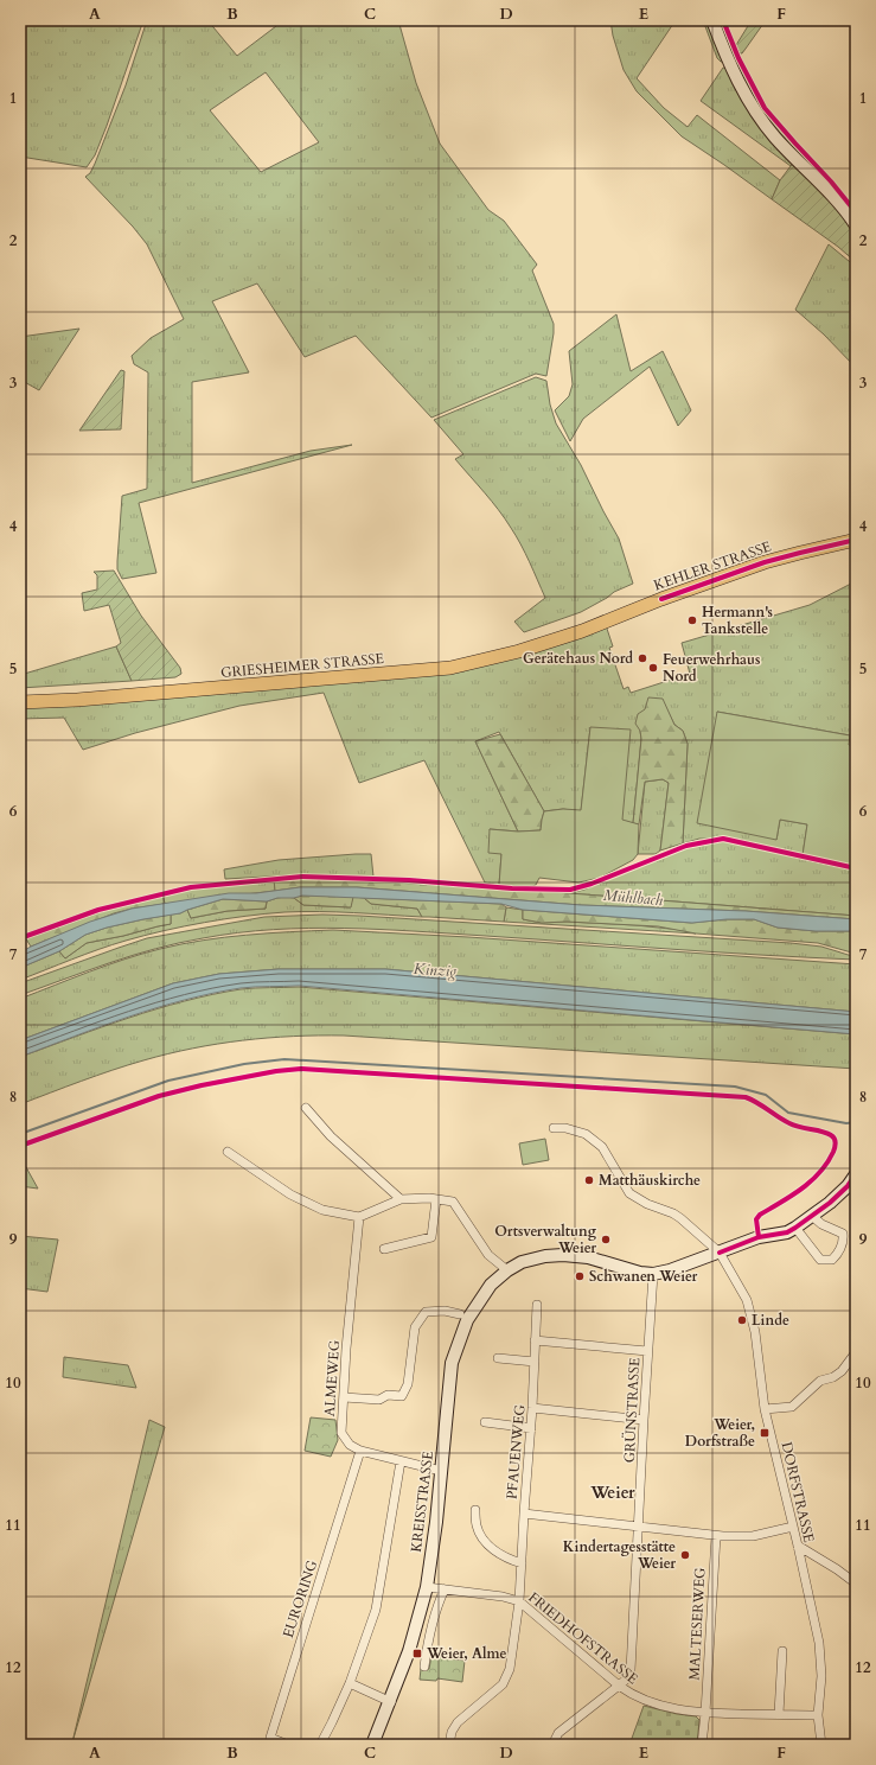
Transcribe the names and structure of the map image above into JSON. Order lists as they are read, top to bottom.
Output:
{
  "streets": {
    "main road": ["KEHLER STRASSE", "GRIESHEIMER STRASSE"],
    "street": [
      "ALMEWEG",
      "GRÜNSTRASSE",
      "PFAUENWEG",
      "DORFSTRASSE",
      "KREISSTRASSE",
      "EURORING",
      "MALTESERWEG",
      "FRIEDHOFSTRASSE"
    ]
  },
  "crossings": [
    ["KEHLER STRASSE", "GRIESHEIMER STRASSE"],
    ["ALMEWEG", "KREISSTRASSE"],
    ["ALMEWEG", "EURORING"],
    ["GRÜNSTRASSE", "KREISSTRASSE"],
    ["GRÜNSTRASSE", "FRIEDHOFSTRASSE"],
    ["PFAUENWEG", "FRIEDHOFSTRASSE"],
    ["DORFSTRASSE", "FRIEDHOFSTRASSE"],
    ["KREISSTRASSE", "FRIEDHOFSTRASSE"],
    ["MALTESERWEG", "FRIEDHOFSTRASSE"]
  ],
  "districts": ["Weier"],
  "water": ["Mühlbach", "Kinzig"],
  "places": {
    "other": [
      "Hermann's Tankstelle",
      "Gerätehaus Nord",
      "Feuerwehrhaus Nord",
      "Matthäuskirche",
      "Ortsverwaltung Weier",
      "Schwanen Weier",
      "Linde",
      "Kindertagesstätte Weier"
    ],
    "transit": ["Weier, Dorfstraße", "Weier, Alme"]
  },
  "grid": {
    "columns": [
      "A",
      "B",
      "C",
      "D",
      "E",
      "F"
    ],
    "rows": [
      "1",
      "2",
      "3",
      "4",
      "5",
      "6",
      "7",
      "8",
      "9",
      "10",
      "11",
      "12"
    ]
  }
}
